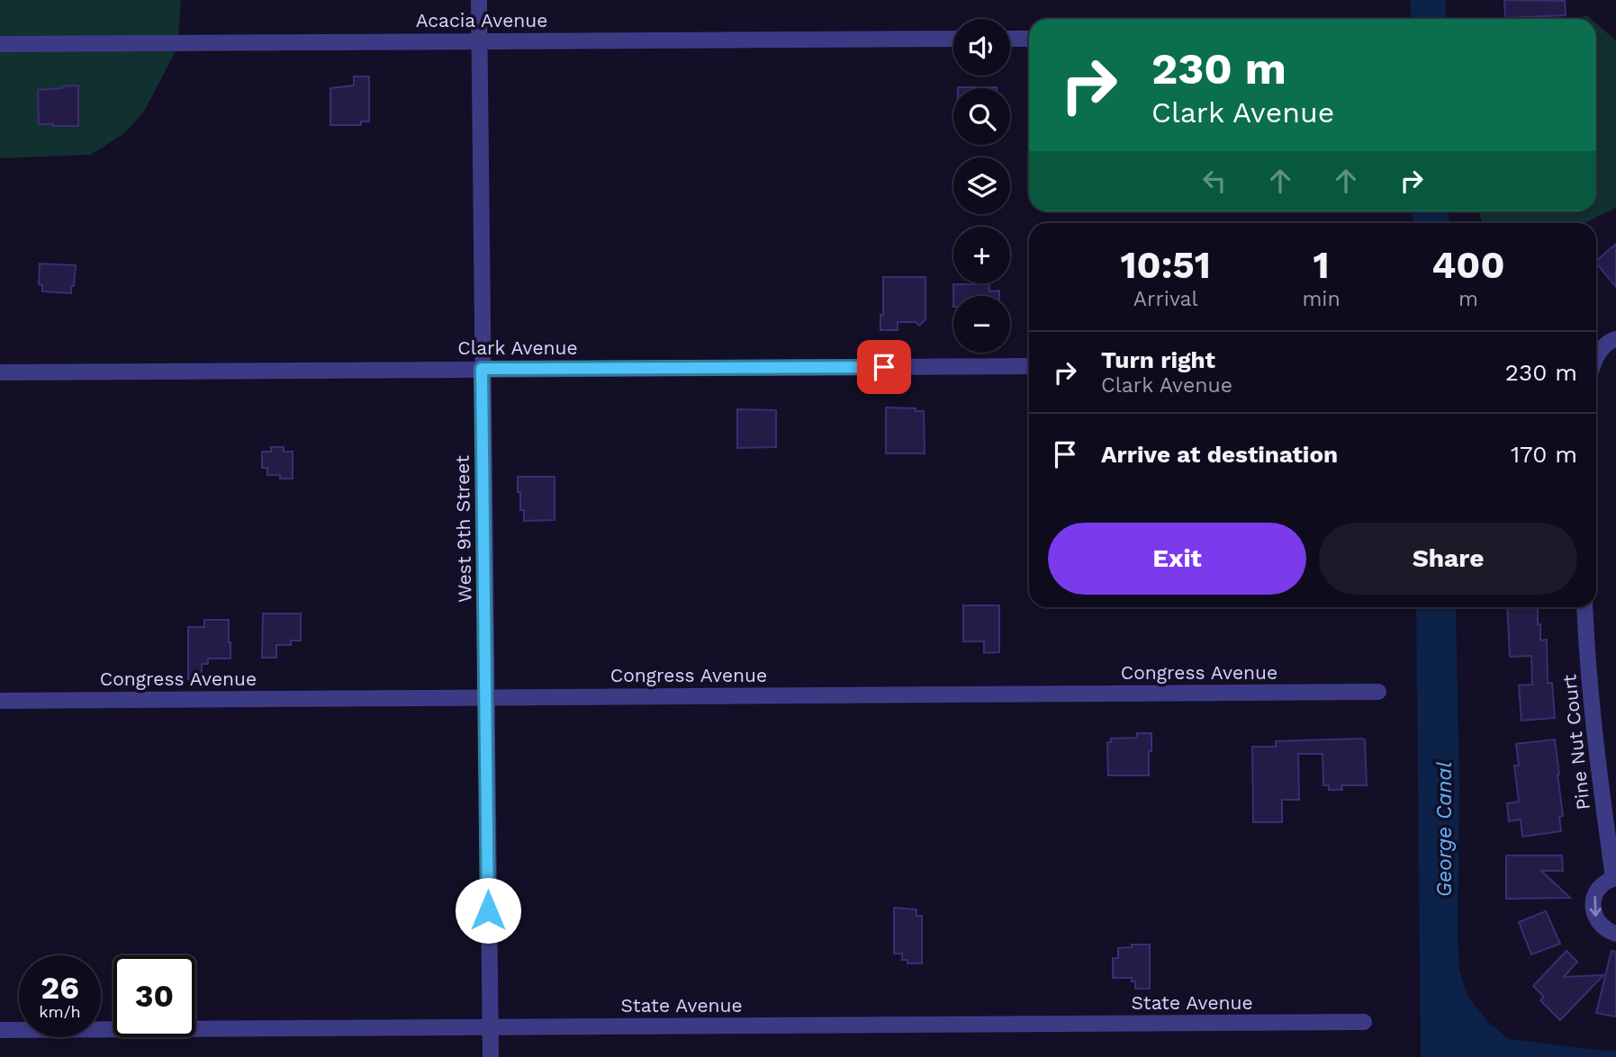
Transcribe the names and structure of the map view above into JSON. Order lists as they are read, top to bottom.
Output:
{
  "streets": {
    "street": [
      "Acacia Avenue",
      "Clark Avenue",
      "West 9th Street",
      "Congress Avenue",
      "Pine Nut Court",
      "State Avenue"
    ]
  },
  "crossings": [
    ["Acacia Avenue", "West 9th Street"],
    ["Clark Avenue", "West 9th Street"],
    ["West 9th Street", "Congress Avenue"],
    ["West 9th Street", "State Avenue"]
  ],
  "water": ["George Canal"],
  "page": {
    "map_buttons": ["+", "−"],
    "turn": ["230 m", "Clark Avenue"],
    "eta": [
      "10:51",
      "Arrival",
      "1",
      "min",
      "400",
      "m"
    ],
    "list": [
      {
        "name": "Turn right",
        "note": "Clark Avenue",
        "value": "230 m"
      },
      {
        "name": "Arrive at destination",
        "value": "170 m"
      }
    ],
    "buttons": ["Exit", "Share"],
    "speed": "26 km/h",
    "limit": "30"
  }
}
